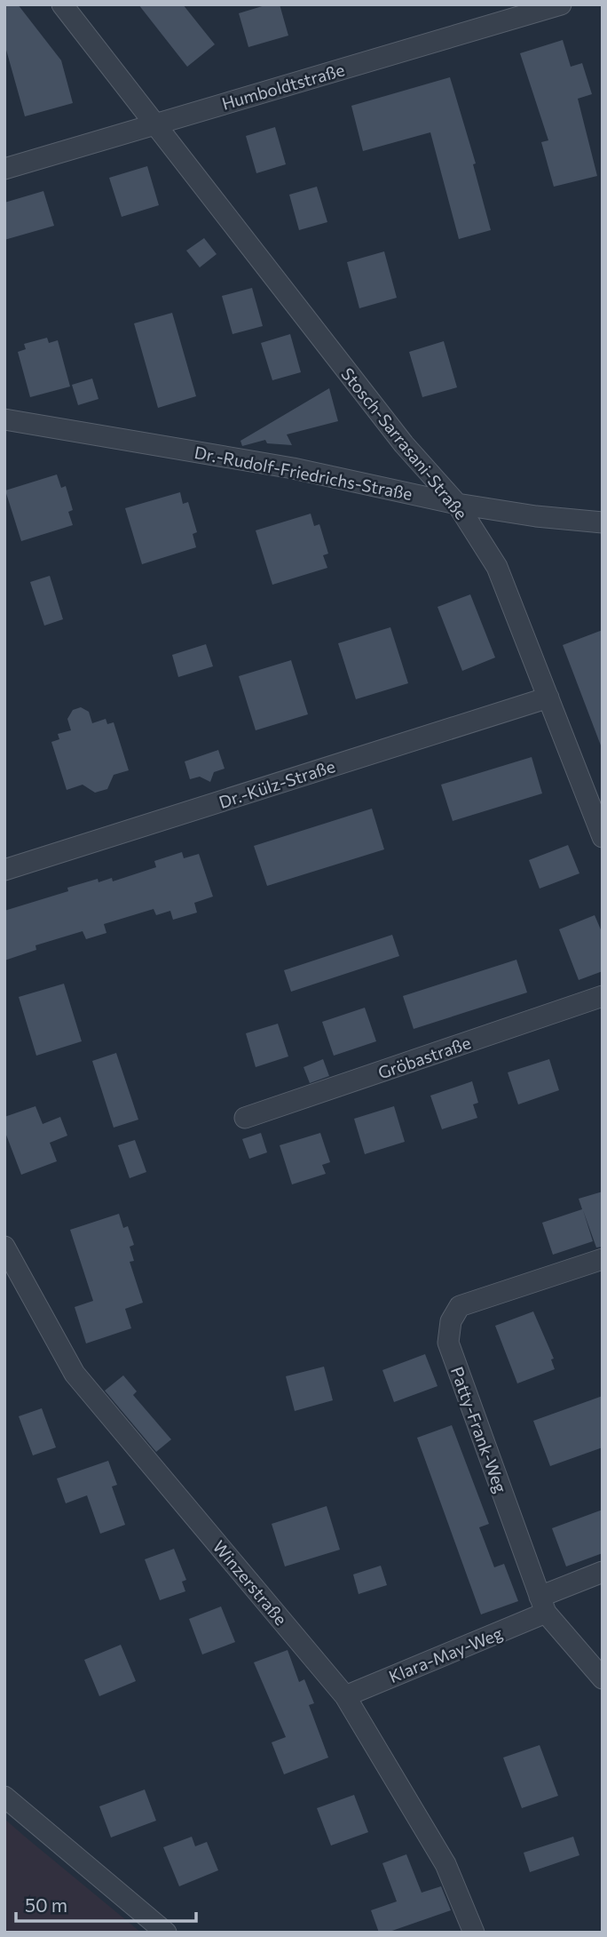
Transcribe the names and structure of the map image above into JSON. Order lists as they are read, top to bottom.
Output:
{
  "streets": {
    "street": [
      "Humboldtstraße",
      "Stosch-Sarrasani-Straße",
      "Dr.-Rudolf-Friedrichs-Straße",
      "Dr.-Külz-Straße",
      "Gröbastraße",
      "Patty-Frank-Weg",
      "Winzerstraße",
      "Klara-May-Weg"
    ]
  },
  "crossings": [
    ["Humboldtstraße", "Stosch-Sarrasani-Straße"],
    ["Stosch-Sarrasani-Straße", "Dr.-Rudolf-Friedrichs-Straße"],
    ["Stosch-Sarrasani-Straße", "Dr.-Külz-Straße"],
    ["Patty-Frank-Weg", "Klara-May-Weg"],
    ["Winzerstraße", "Klara-May-Weg"]
  ],
  "scale_bar": "50 m"
}
